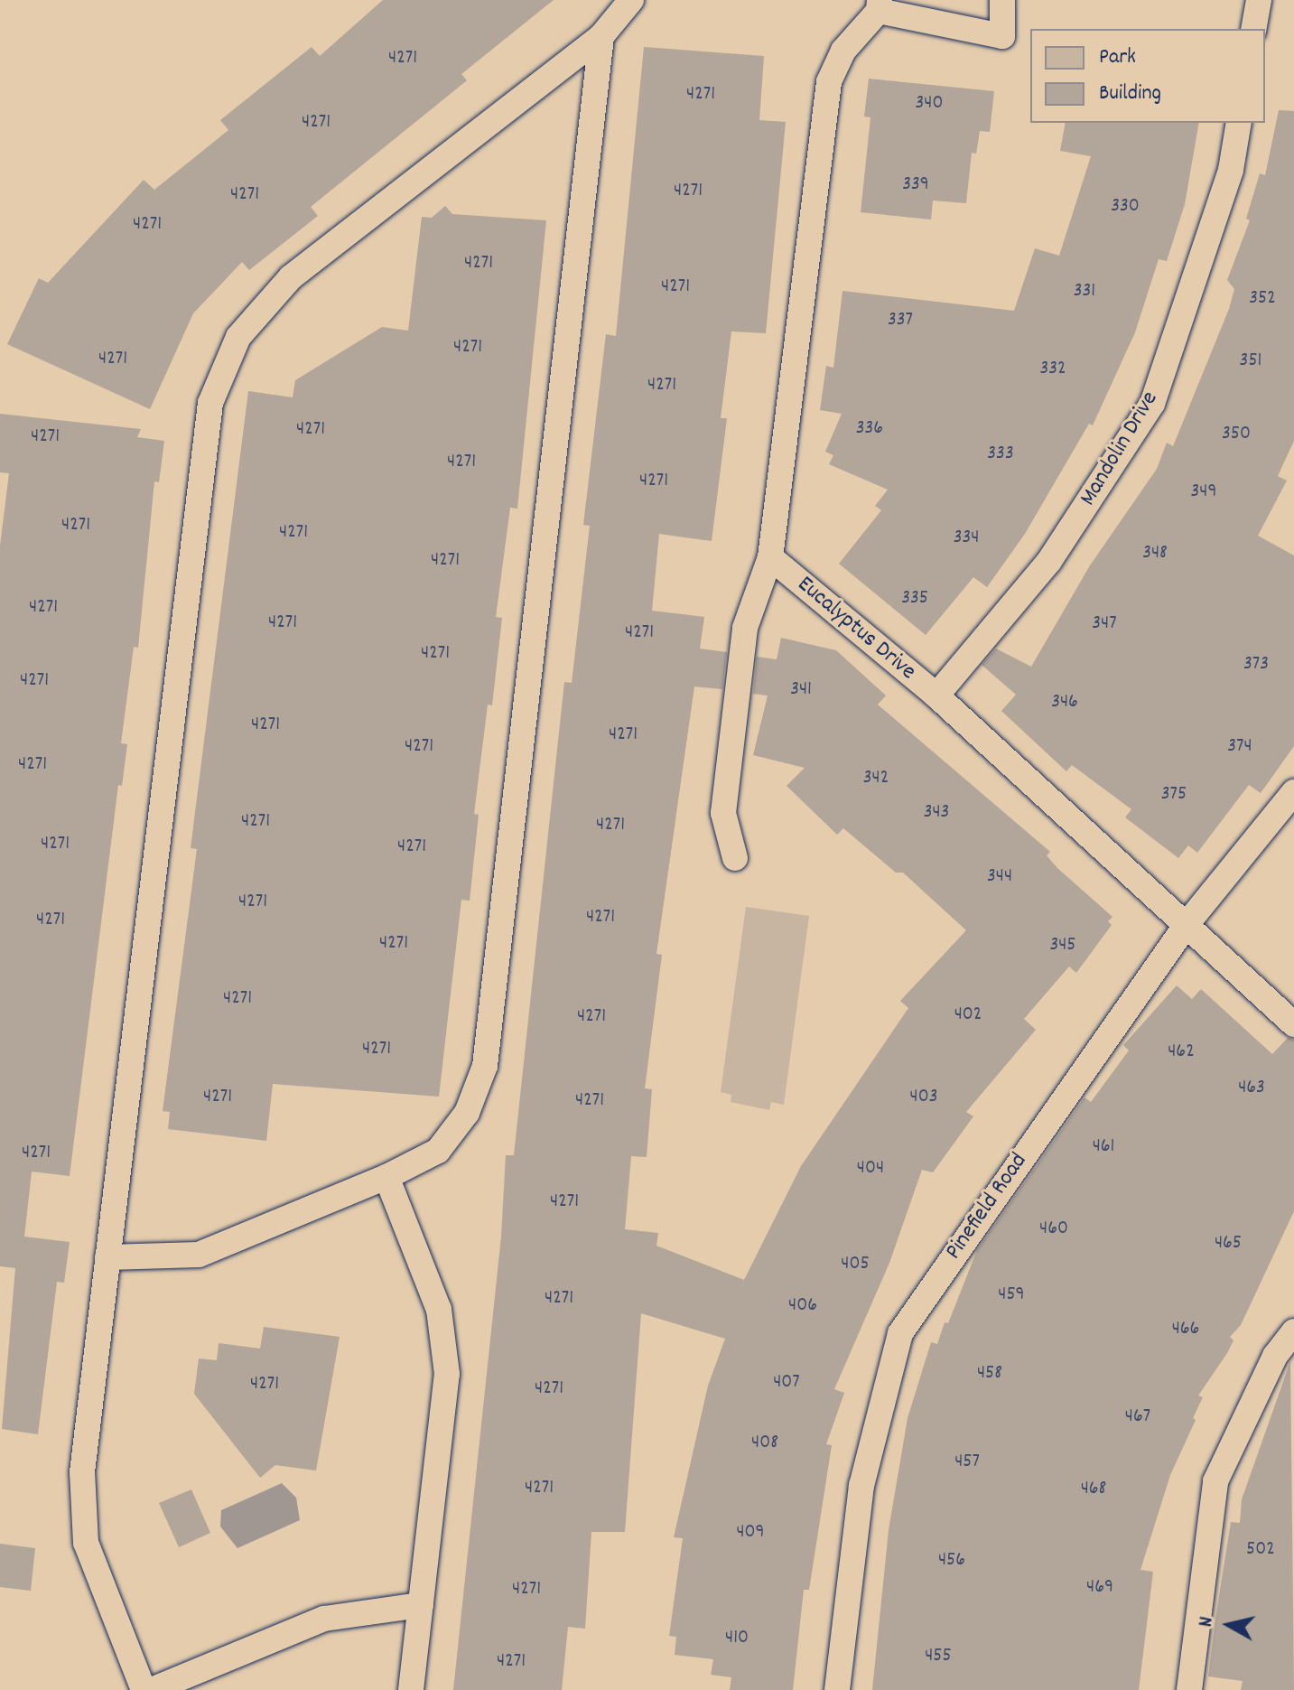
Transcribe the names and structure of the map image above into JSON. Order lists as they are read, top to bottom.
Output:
{
  "streets": {
    "lane": ["Mandolin Drive", "Eucalyptus Drive", "Pinefield Road"]
  },
  "crossings": [
    ["Mandolin Drive", "Eucalyptus Drive"],
    ["Eucalyptus Drive", "Pinefield Road"]
  ],
  "house_numbers": [
    "4271",
    "4271",
    "340",
    "4271",
    "339",
    "4271",
    "4271",
    "330",
    "4271",
    "4271",
    "4271",
    "331",
    "352",
    "337",
    "4271",
    "4271",
    "351",
    "332",
    "4271",
    "336",
    "4271",
    "350",
    "4271",
    "333",
    "4271",
    "4271",
    "349",
    "4271",
    "4271",
    "334",
    "348",
    "4271",
    "335",
    "4271",
    "4271",
    "347",
    "4271",
    "4271",
    "373",
    "4271",
    "341",
    "346",
    "4271",
    "4271",
    "4271",
    "374",
    "4271",
    "342",
    "375",
    "343",
    "4271",
    "4271",
    "4271",
    "4271",
    "344",
    "4271",
    "4271",
    "4271",
    "4271",
    "345",
    "4271",
    "402",
    "4271",
    "4271",
    "462",
    "463",
    "4271",
    "403",
    "4271",
    "461",
    "4271",
    "404",
    "4271",
    "460",
    "465",
    "405",
    "459",
    "4271",
    "406",
    "466",
    "458",
    "407",
    "4271",
    "4271",
    "467",
    "408",
    "457",
    "4271",
    "468",
    "409",
    "502",
    "456",
    "469",
    "4271",
    "410",
    "455",
    "4271"
  ],
  "legend": ["Park", "Building"],
  "north": "left"
}
